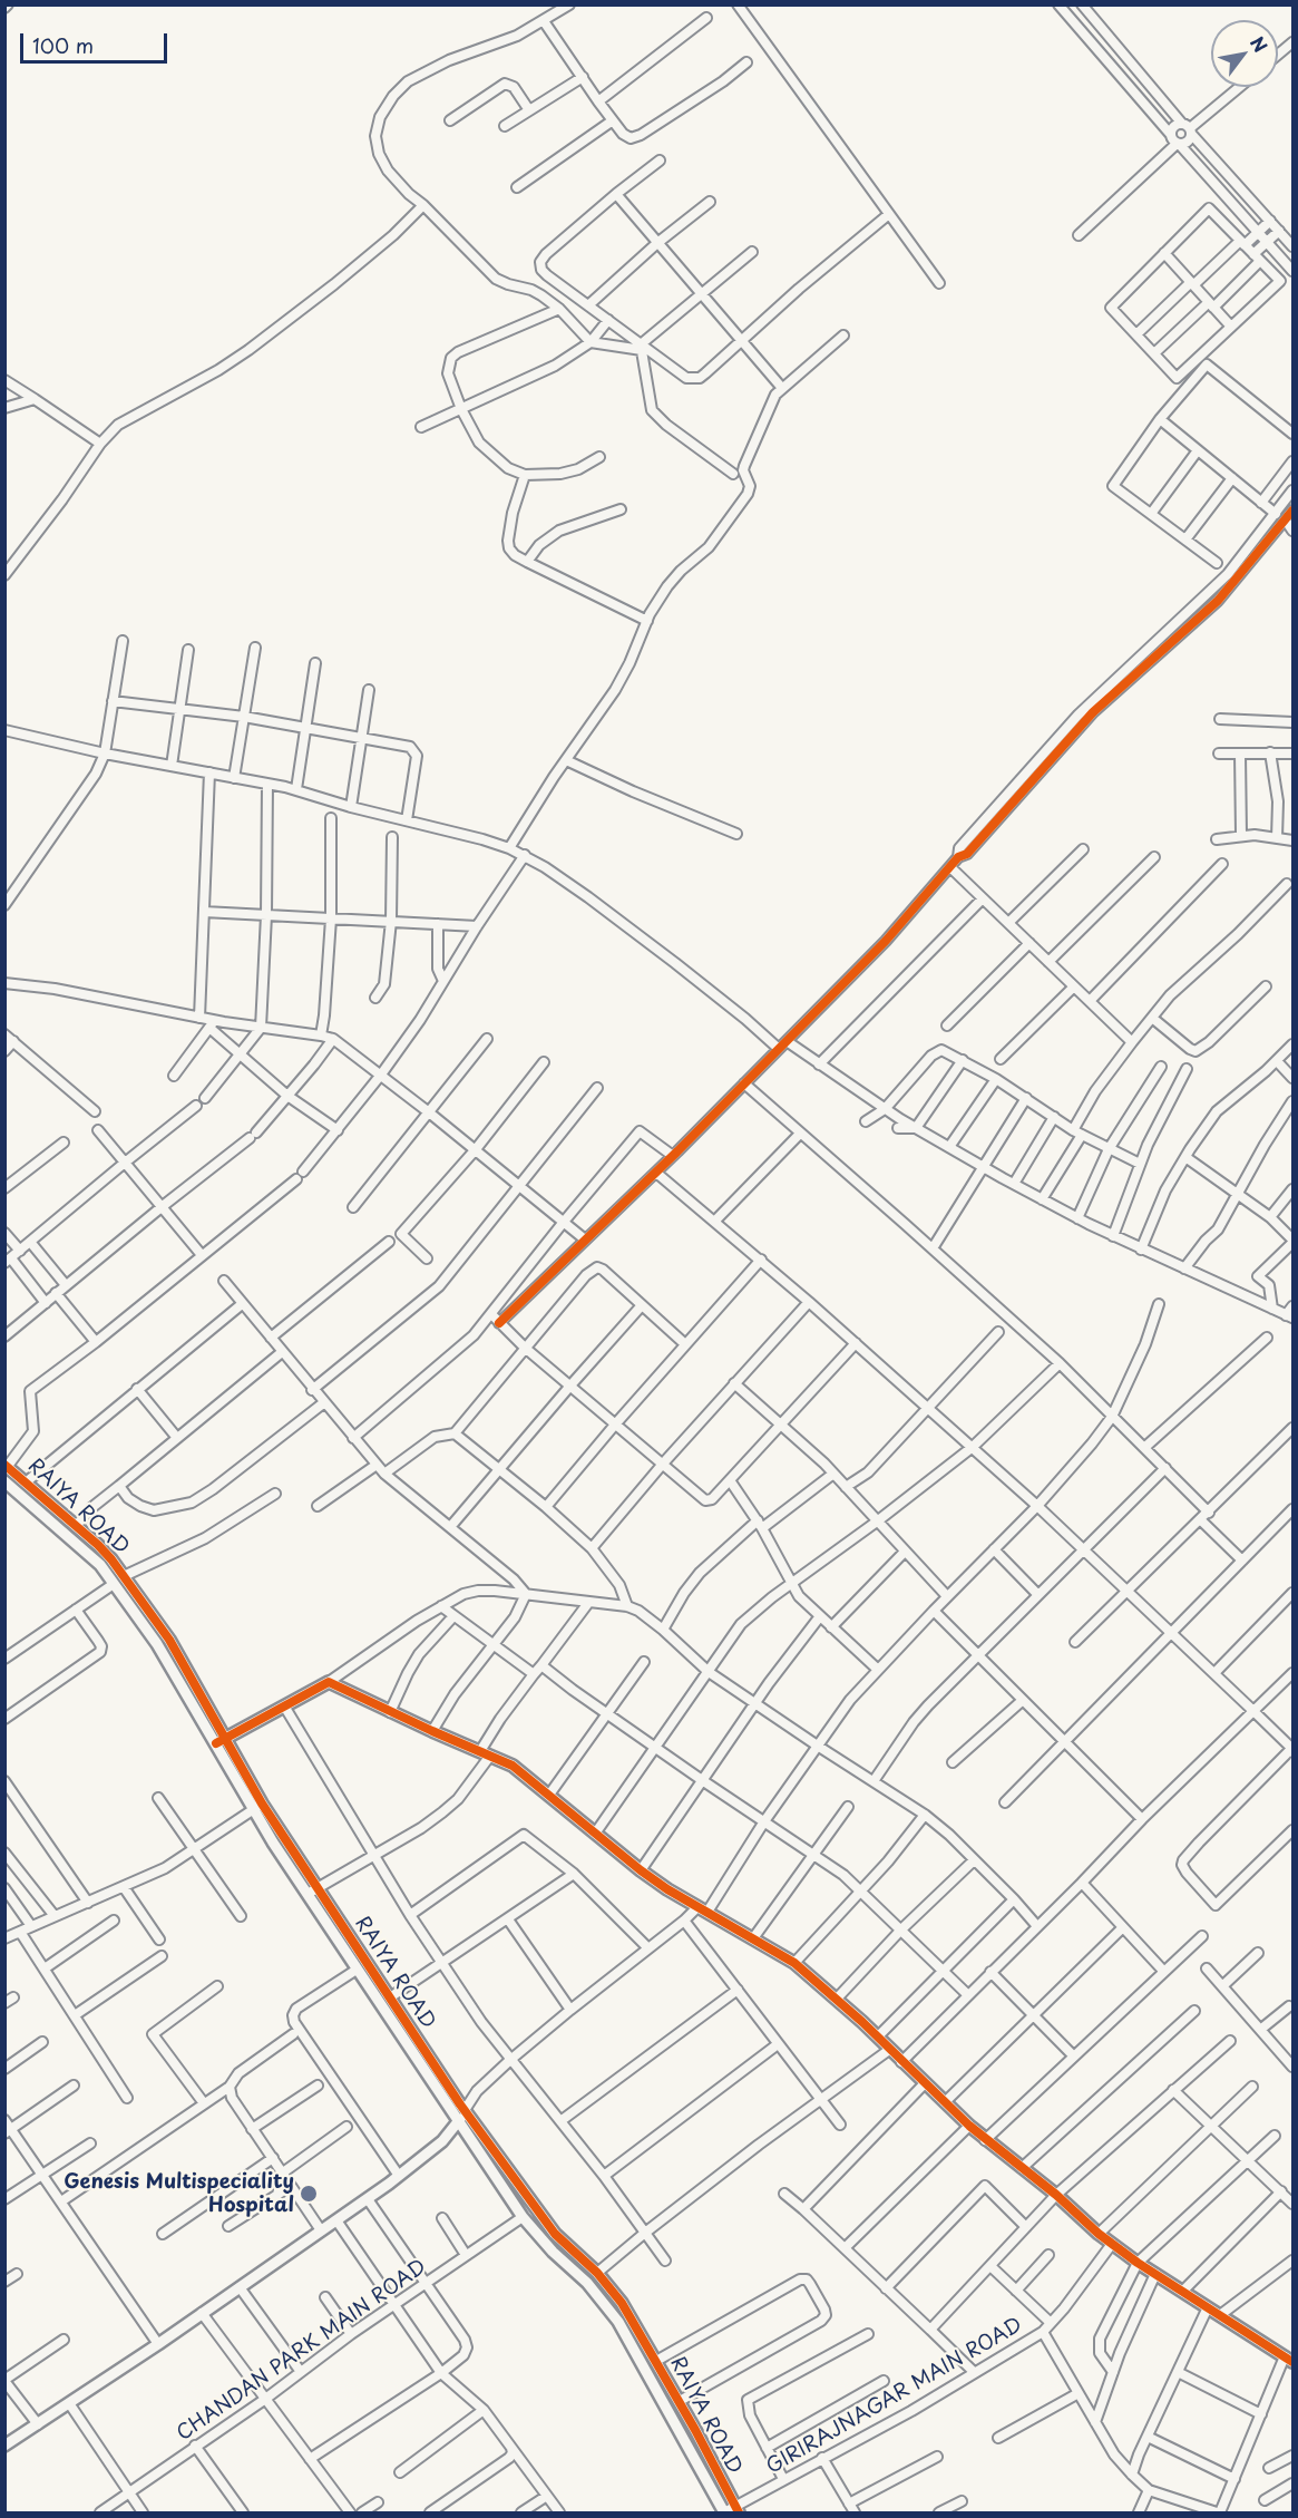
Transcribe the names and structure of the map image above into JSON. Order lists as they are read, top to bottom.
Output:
{
  "streets": {
    "street": ["RAIYA ROAD", "CHANDAN PARK MAIN ROAD", "GIRIRAJNAGAR MAIN ROAD"]
  },
  "crossings": [
    ["RAIYA ROAD", "CHANDAN PARK MAIN ROAD"],
    ["RAIYA ROAD", "GIRIRAJNAGAR MAIN ROAD"]
  ],
  "places": ["Genesis Multispeciality Hospital"],
  "scale_bar": "100 m",
  "north": "top right"
}
